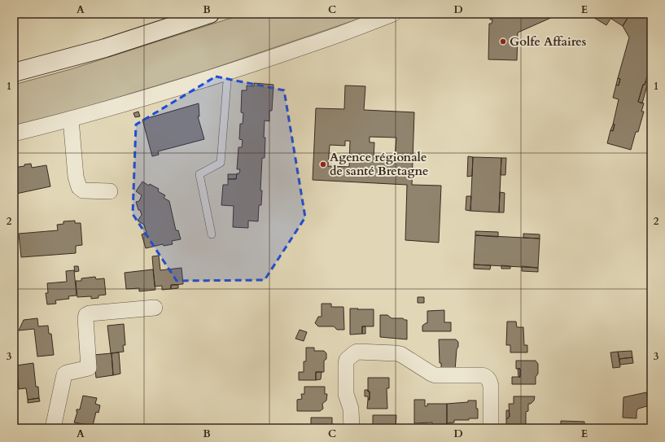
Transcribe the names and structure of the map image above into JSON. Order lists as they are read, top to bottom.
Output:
{
  "places": ["Golfe Affaires", "Agence régionale de santé Bretagne"],
  "grid": {
    "columns": [
      "A",
      "B",
      "C",
      "D",
      "E"
    ],
    "rows": ["1", "2", "3"]
  }
}
